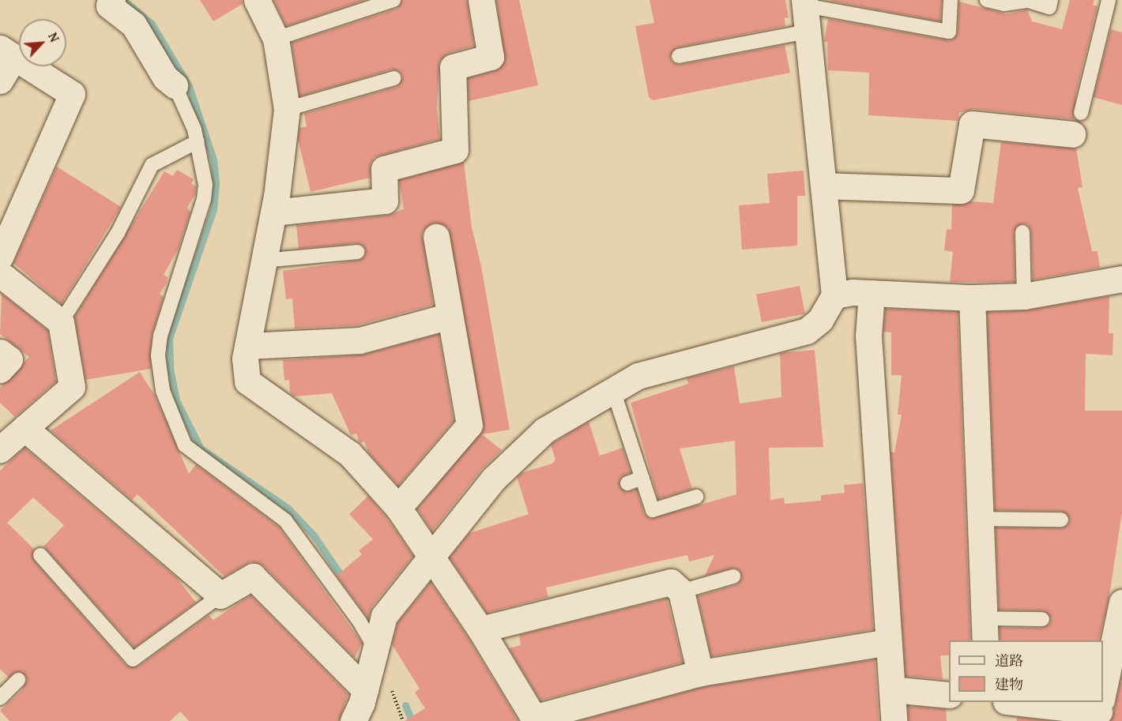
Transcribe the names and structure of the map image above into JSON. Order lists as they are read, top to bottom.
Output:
{
  "legend": ["道路", "建物"],
  "north": "top right"
}
